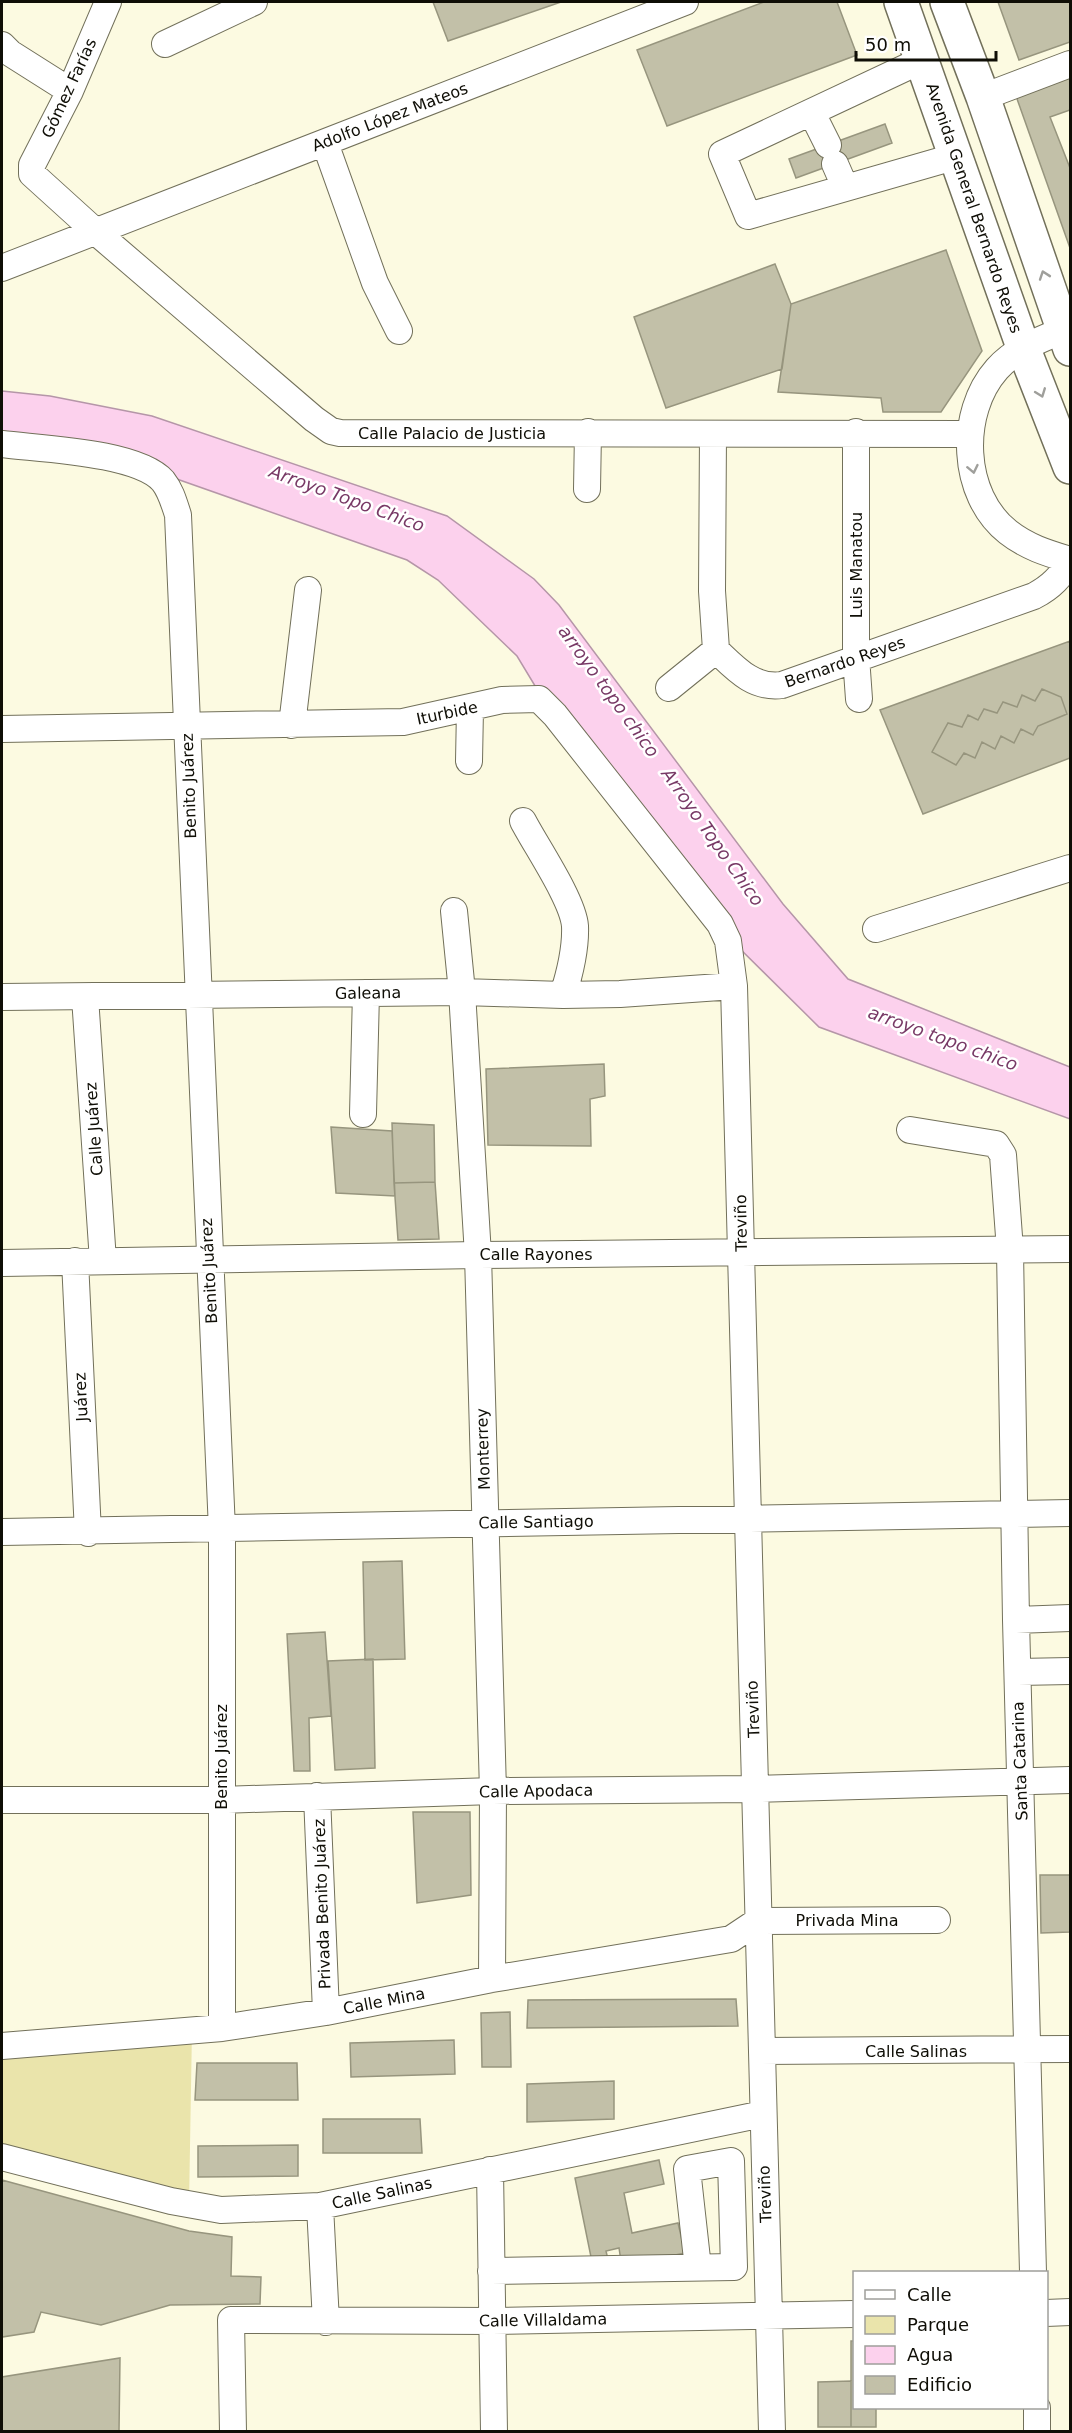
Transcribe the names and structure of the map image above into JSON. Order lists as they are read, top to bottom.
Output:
{
  "streets": {
    "main road": ["Avenida General Bernardo Reyes"],
    "street": [
      "Gómez Farías",
      "Adolfo López Mateos",
      "Calle Palacio de Justicia",
      "Luis Manatou",
      "Bernardo Reyes",
      "Iturbide",
      "Benito Juárez",
      "Galeana",
      "Calle Juárez",
      "Treviño",
      "Calle Rayones",
      "Juárez",
      "Monterrey",
      "Calle Santiago",
      "Santa Catarina",
      "Calle Apodaca",
      "Privada Benito Juárez",
      "Privada Mina",
      "Calle Mina",
      "Calle Salinas",
      "Calle Villaldama"
    ]
  },
  "crossings": [
    ["Gómez Farías", "Calle Palacio de Justicia"],
    ["Adolfo López Mateos", "Calle Palacio de Justicia"],
    ["Avenida General Bernardo Reyes", "Calle Palacio de Justicia"],
    ["Avenida General Bernardo Reyes", "Bernardo Reyes"],
    ["Calle Palacio de Justicia", "Luis Manatou"],
    ["Luis Manatou", "Bernardo Reyes"],
    ["Iturbide", "Benito Juárez"],
    ["Iturbide", "Galeana"],
    ["Iturbide", "Treviño"],
    ["Benito Juárez", "Galeana"],
    ["Benito Juárez", "Calle Rayones"],
    ["Benito Juárez", "Calle Santiago"],
    ["Benito Juárez", "Calle Apodaca"],
    ["Benito Juárez", "Calle Mina"],
    ["Galeana", "Calle Juárez"],
    ["Galeana", "Treviño"],
    ["Galeana", "Monterrey"],
    ["Calle Juárez", "Calle Rayones"],
    ["Treviño", "Calle Rayones"],
    ["Treviño", "Calle Santiago"],
    ["Treviño", "Calle Apodaca"],
    ["Treviño", "Privada Mina"],
    ["Treviño", "Calle Mina"],
    ["Treviño", "Calle Salinas"],
    ["Treviño", "Calle Villaldama"],
    ["Calle Rayones", "Juárez"],
    ["Calle Rayones", "Monterrey"],
    ["Calle Rayones", "Santa Catarina"],
    ["Juárez", "Calle Santiago"],
    ["Monterrey", "Calle Santiago"],
    ["Monterrey", "Calle Apodaca"],
    ["Monterrey", "Calle Mina"],
    ["Calle Santiago", "Santa Catarina"],
    ["Santa Catarina", "Calle Apodaca"],
    ["Santa Catarina", "Calle Salinas"],
    ["Calle Apodaca", "Privada Benito Juárez"],
    ["Privada Benito Juárez", "Calle Mina"],
    ["Privada Mina", "Calle Mina"]
  ],
  "water": ["Arroyo Topo Chico", "arroyo topo chico"],
  "legend": [
    "Calle",
    "Parque",
    "Agua",
    "Edificio"
  ],
  "scale_bar": "50 m"
}
